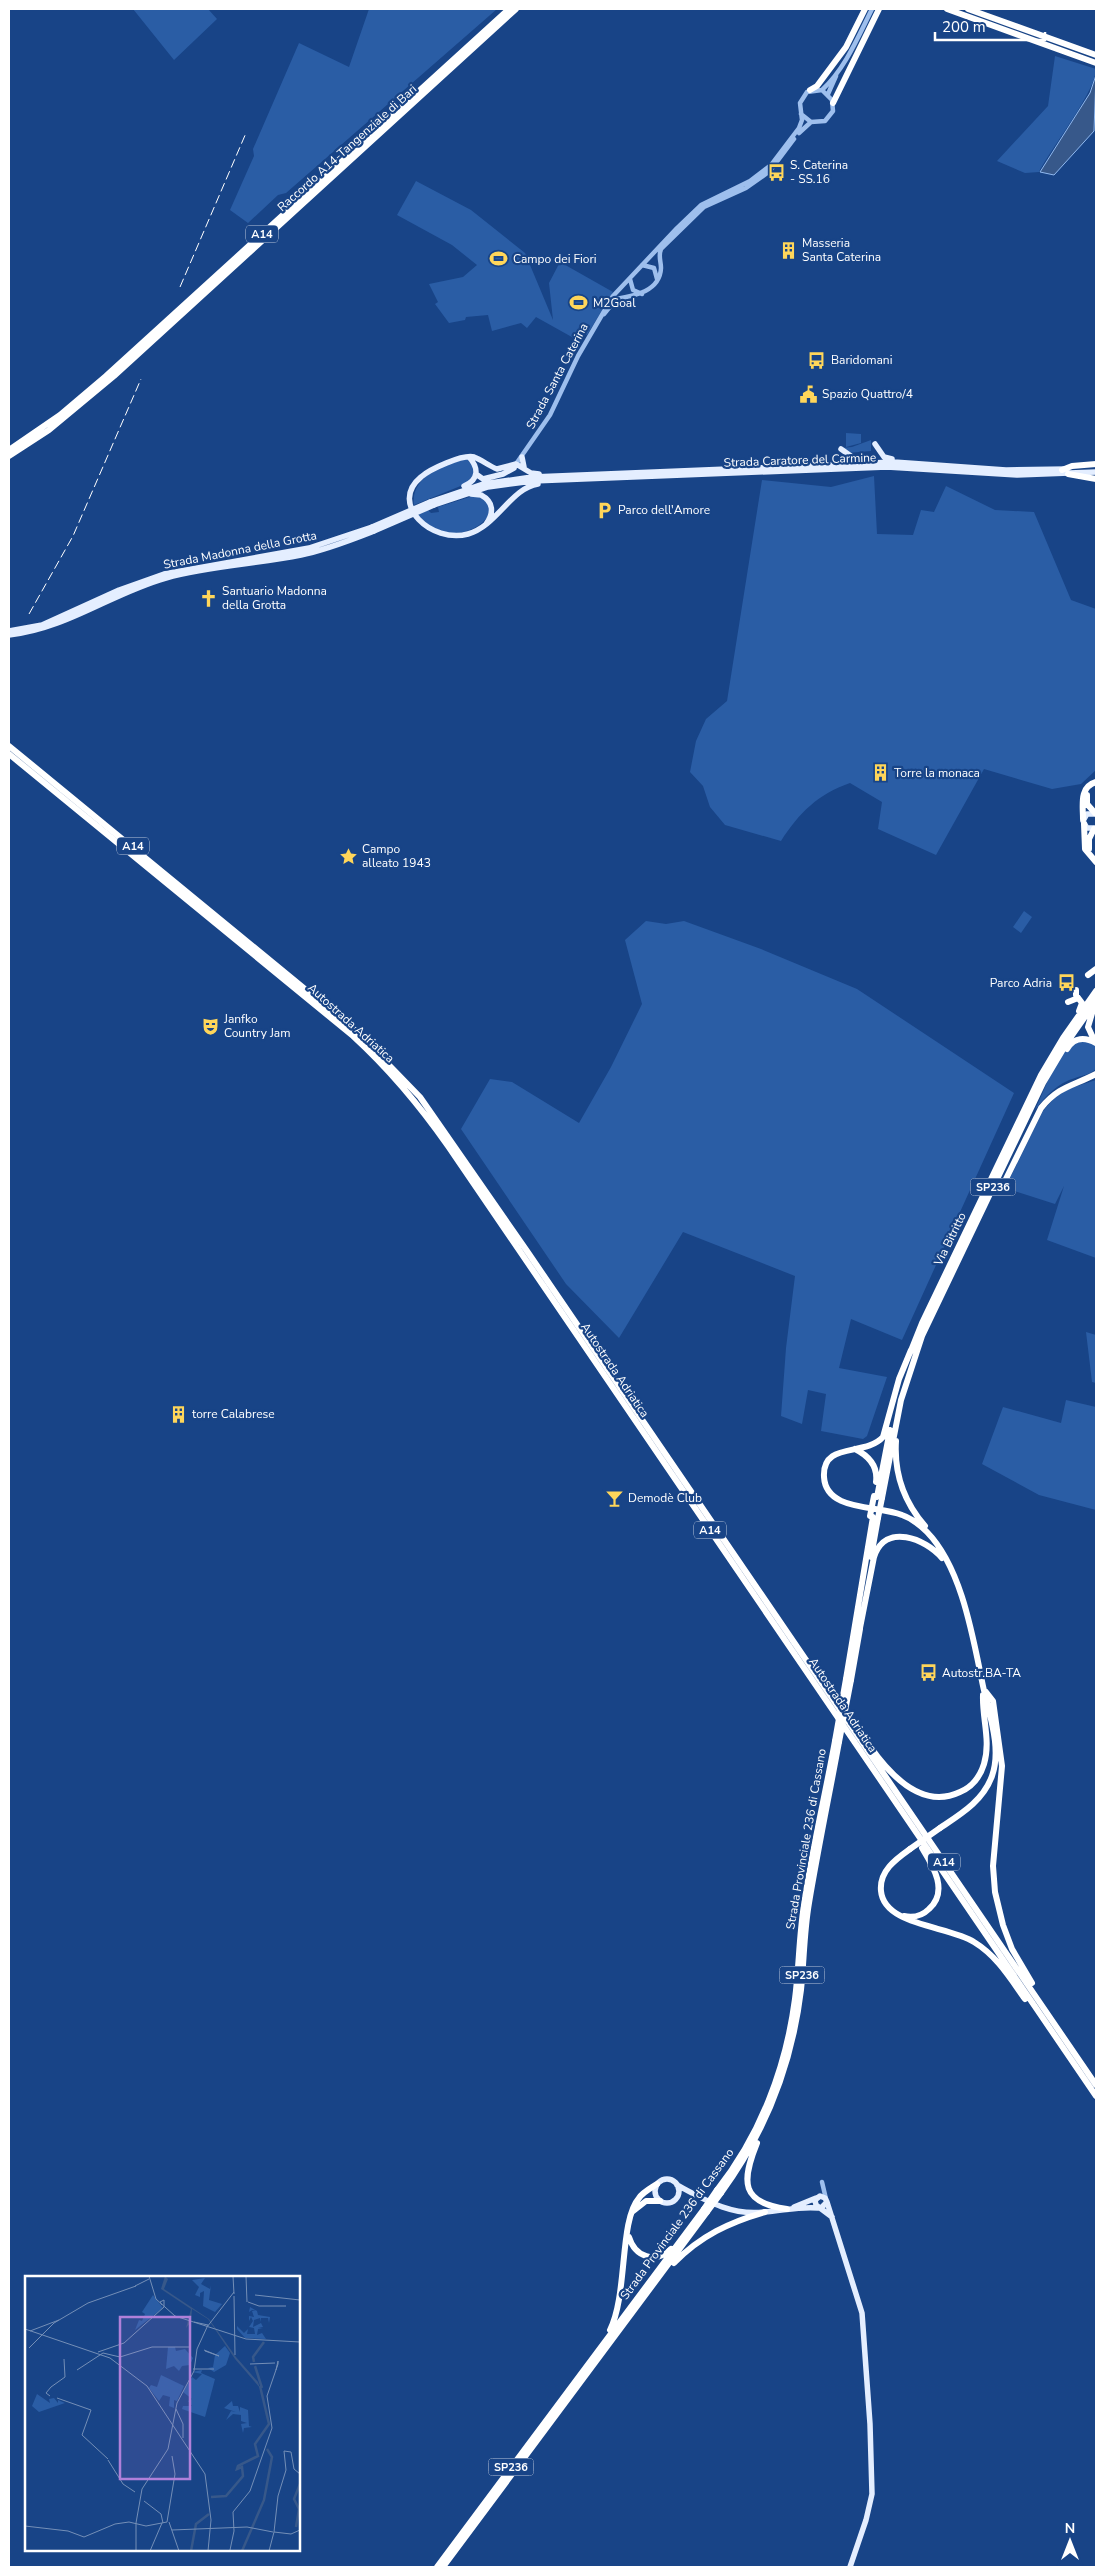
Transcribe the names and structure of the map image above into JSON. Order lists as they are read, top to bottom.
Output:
{
  "streets": {
    "highway": [
      "Raccordo A14-Tangenziale di Bari",
      "A14",
      "Autostrada Adriatica",
      "SP236",
      "Via Bitritto",
      "Strada Provinciale 236 di Cassano"
    ],
    "main road": ["Strada Caratore del Carmine", "Strada Madonna della Grotta"],
    "street": ["Strada Santa Caterina"]
  },
  "crossings": [
    ["A14", "Autostrada Adriatica"],
    ["Strada Caratore del Carmine", "Strada Madonna della Grotta"],
    ["Via Bitritto", "Strada Provinciale 236 di Cassano"]
  ],
  "places": {
    "bus stop": [
      "S. Caterina - SS.16",
      "Baridomani",
      "Parco Adria",
      "Autostr.BA-TA"
    ],
    "building": ["Masseria Santa Caterina", "Torre la monaca", "torre Calabrese"],
    "sports": ["Campo dei Fiori", "M2Goal"],
    "public building": ["Spazio Quattro/4"],
    "parking": ["Parco dell'Amore"],
    "church": ["Santuario Madonna della Grotta"],
    "place": ["Campo alleato 1943"],
    "theatre": ["Janfko Country Jam"],
    "bar": ["Demodè Club"]
  },
  "scale_bar": "200 m",
  "north": "top"
}
